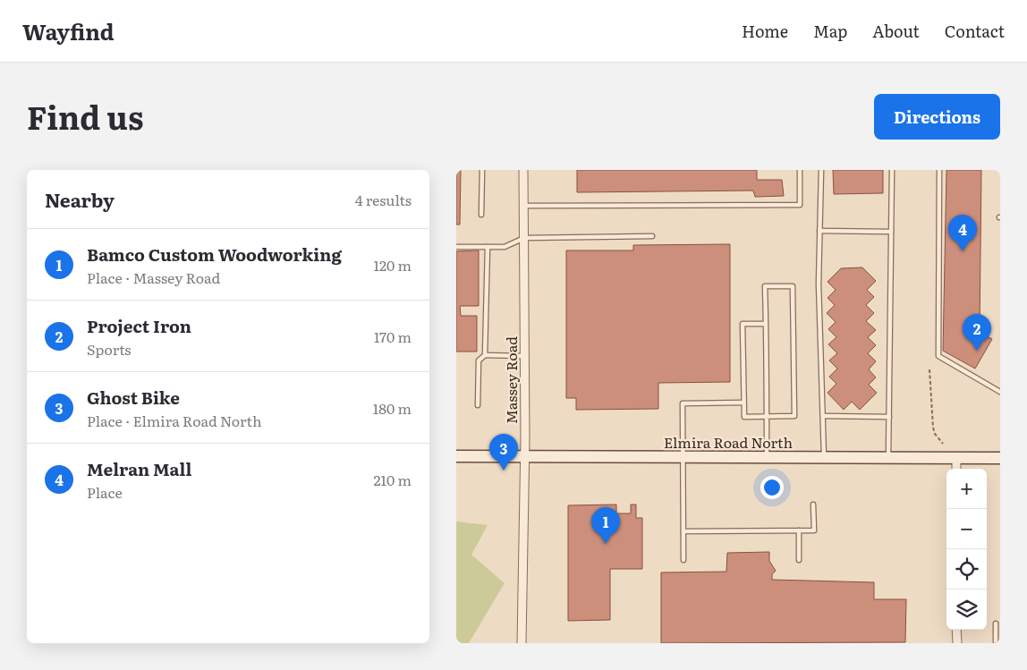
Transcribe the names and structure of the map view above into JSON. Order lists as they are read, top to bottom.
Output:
{
  "streets": {
    "main road": ["Elmira Road North"],
    "street": ["Massey Road"]
  },
  "crossings": [
    ["Massey Road", "Elmira Road North"]
  ],
  "page": {
    "header": "Wayfind",
    "nav": [
      "Home",
      "Map",
      "About",
      "Contact"
    ],
    "title": "Find us",
    "buttons": "Directions",
    "heading": ["Nearby", "4 results"],
    "pins": [
      "4",
      "2",
      "3",
      "1"
    ],
    "list": [
      {
        "mark": "1",
        "name": "Bamco Custom Woodworking",
        "note": "Place · Massey Road",
        "value": "120 m"
      },
      {
        "mark": "2",
        "name": "Project Iron",
        "note": "Sports",
        "value": "170 m"
      },
      {
        "mark": "3",
        "name": "Ghost Bike",
        "note": "Place · Elmira Road North",
        "value": "180 m"
      },
      {
        "mark": "4",
        "name": "Melran Mall",
        "note": "Place",
        "value": "210 m"
      }
    ],
    "map_buttons": ["+", "−"]
  }
}
